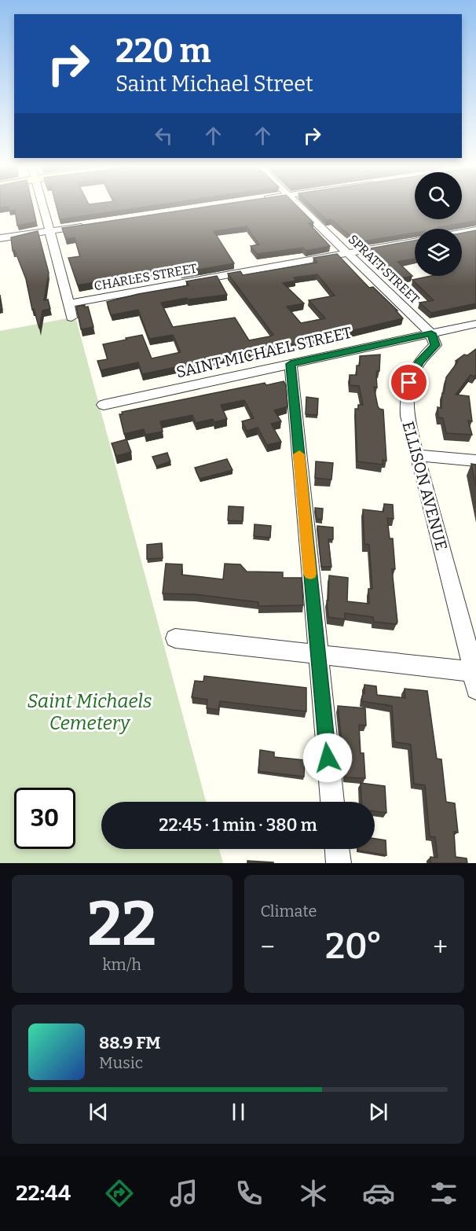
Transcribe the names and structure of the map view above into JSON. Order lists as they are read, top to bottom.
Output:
{
  "streets": {
    "street": [
      "SPRATT STREET",
      "CHARLES STREET",
      "SAINT MICHAEL STREET",
      "ELLISON AVENUE"
    ]
  },
  "crossings": [
    ["SPRATT STREET", "CHARLES STREET"],
    ["SPRATT STREET", "SAINT MICHAEL STREET"],
    ["SPRATT STREET", "ELLISON AVENUE"],
    ["SAINT MICHAEL STREET", "ELLISON AVENUE"]
  ],
  "parks": ["Saint Michaels Cemetery"],
  "page": {
    "turn": ["220 m", "Saint Michael Street"],
    "limit": "30",
    "trip": "22:45 · 1 min · 380 m",
    "tile": [
      ["22", "km/h"],
      "Climate"
    ],
    "heat": ["−", "20°", "+"],
    "song": ["88.9 FM", "Music"],
    "tabs": "22:44"
  }
}
